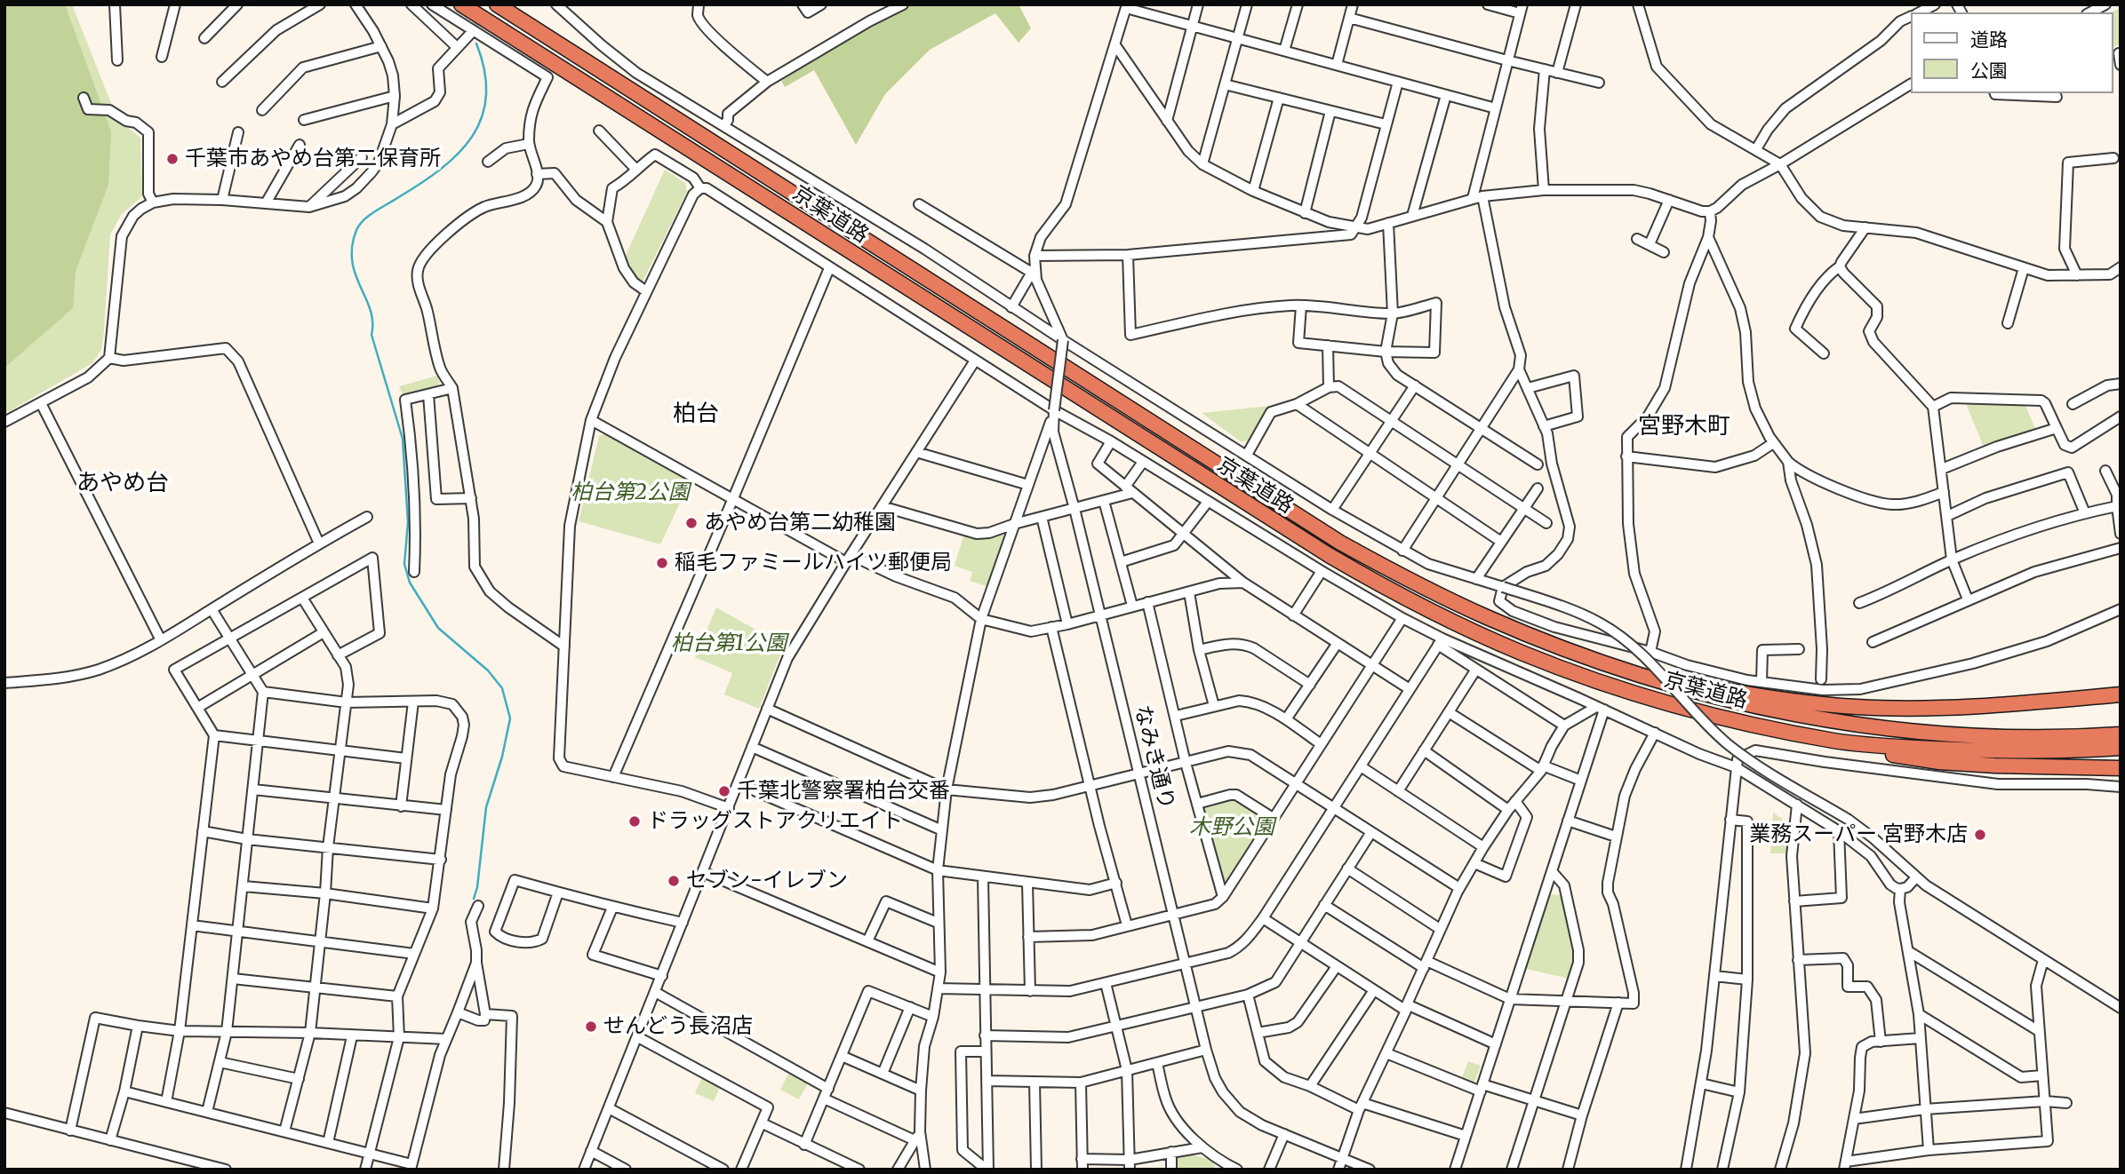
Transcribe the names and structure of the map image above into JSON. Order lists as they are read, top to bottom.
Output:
{
  "streets": {
    "highway": ["京葉道路"],
    "street": ["なみき通り"]
  },
  "districts": ["柏台", "宮野木町", "あやめ台"],
  "parks": ["柏台第2公園", "柏台第1公園", "木野公園"],
  "places": [
    "千葉市あやめ台第二保育所",
    "あやめ台第二幼稚園",
    "稲毛ファミールハイツ郵便局",
    "千葉北警察署柏台交番",
    "ドラッグストアクリエイト",
    "業務スーパー 宮野木店",
    "セブン-イレブン",
    "せんどう長沼店"
  ],
  "legend": ["道路", "公園"]
}
